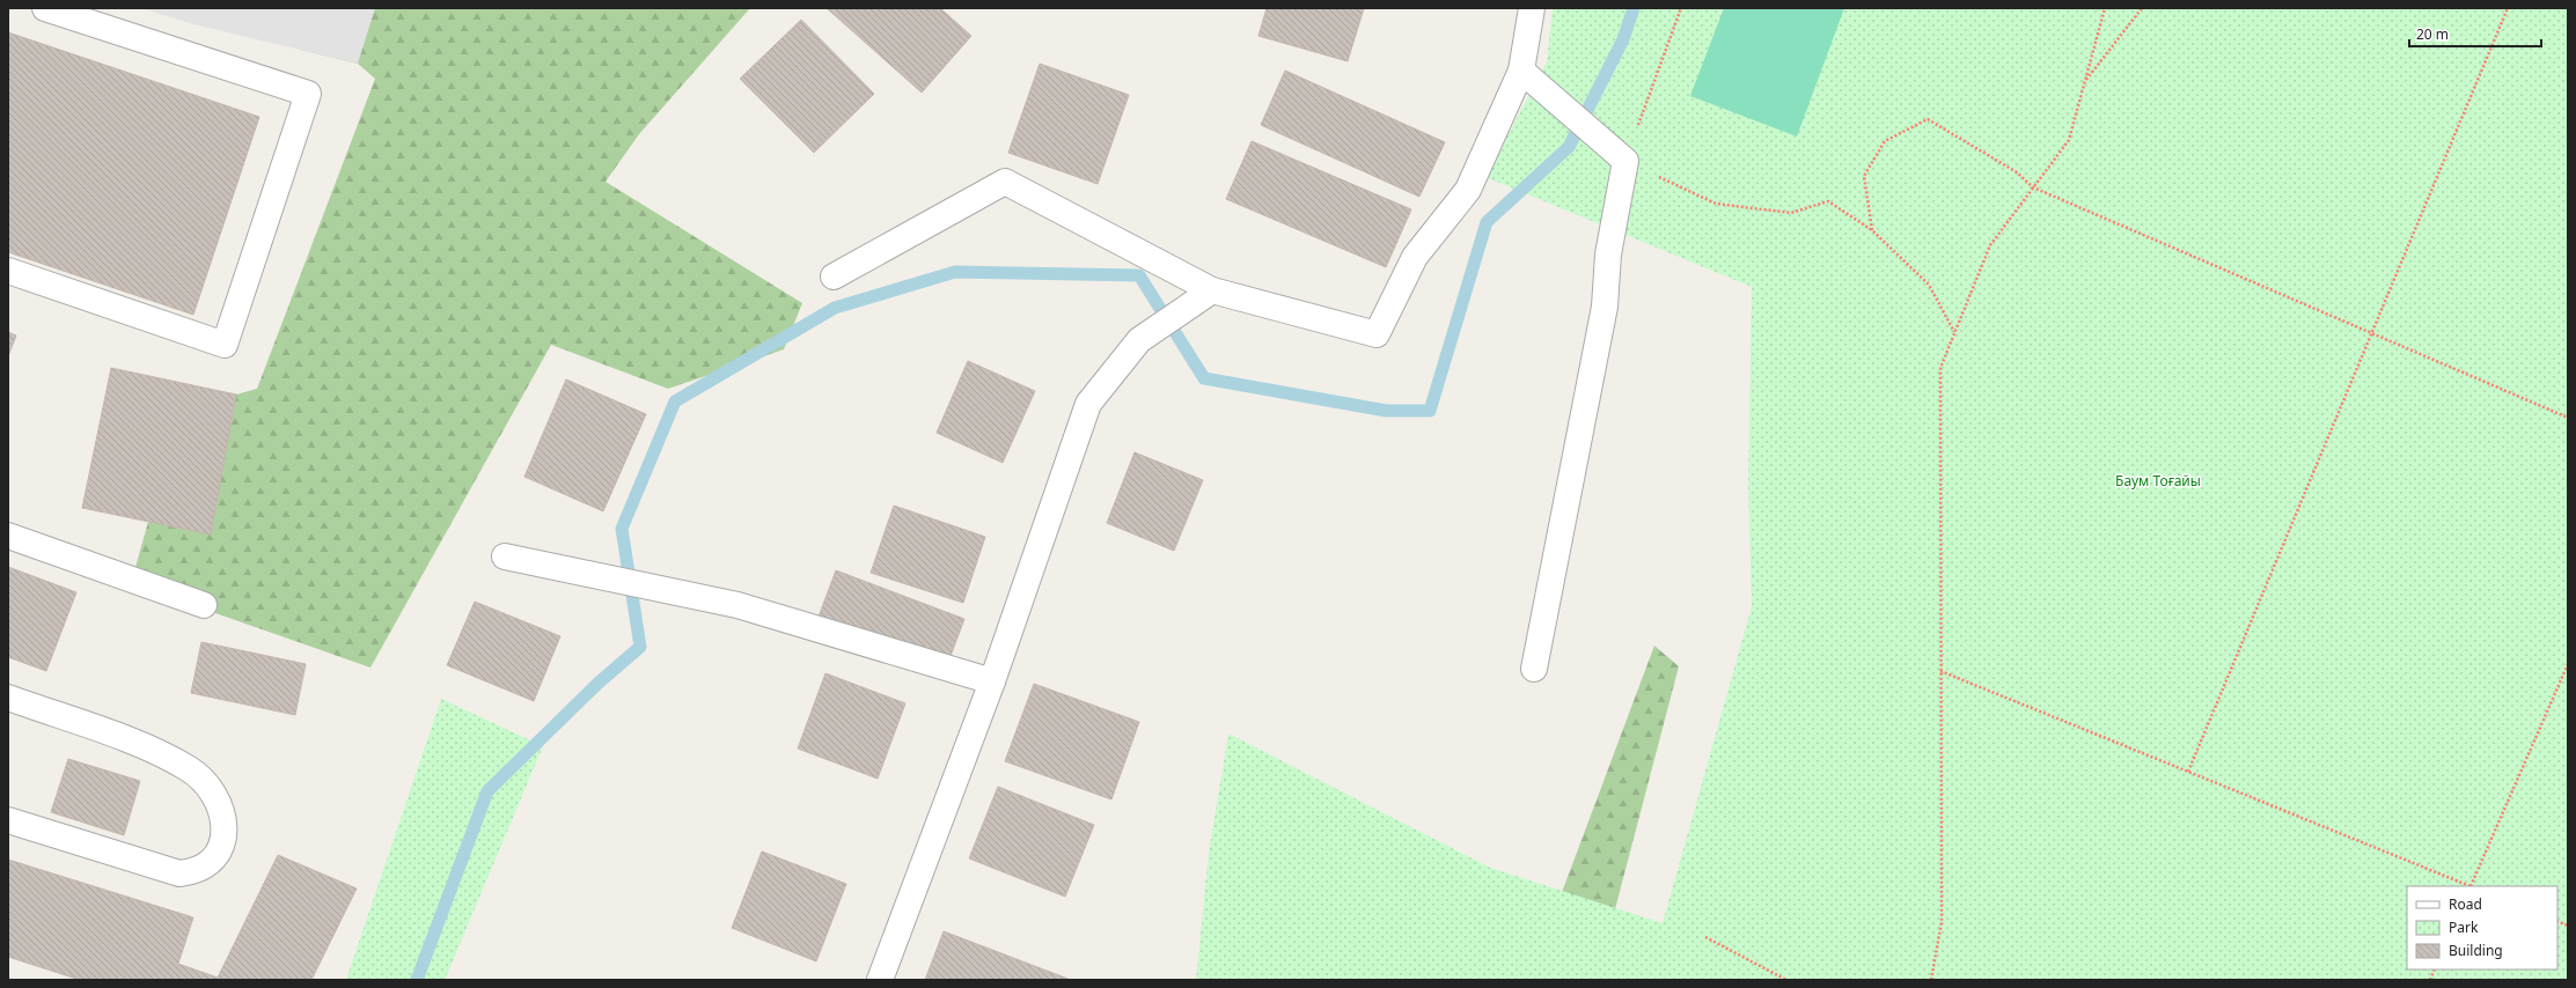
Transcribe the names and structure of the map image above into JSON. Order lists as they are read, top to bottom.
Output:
{
  "parks": ["Баум Тоғайы"],
  "legend": ["Road", "Park", "Building"],
  "scale_bar": "20 m"
}
